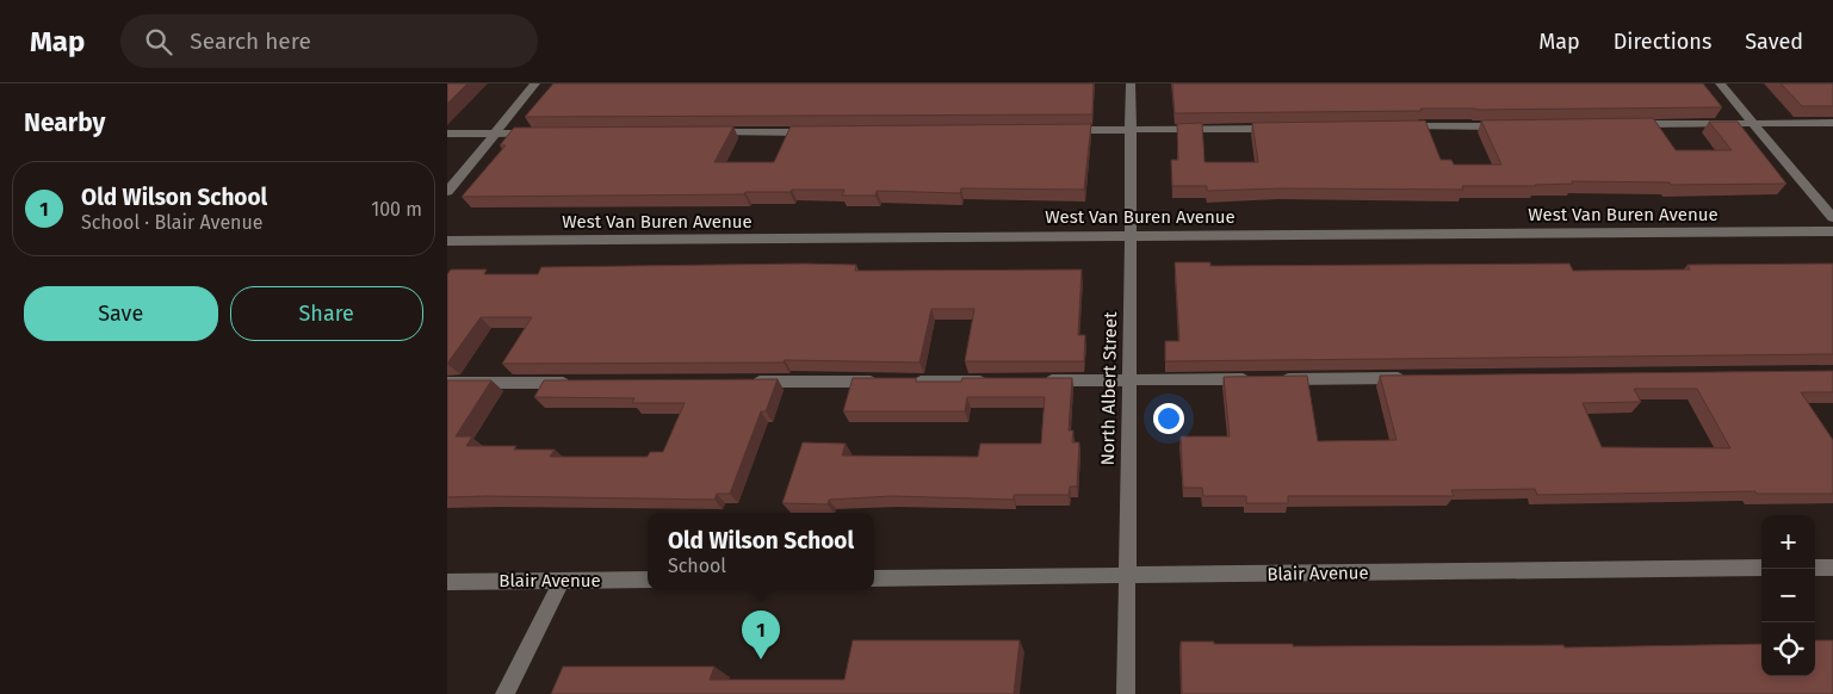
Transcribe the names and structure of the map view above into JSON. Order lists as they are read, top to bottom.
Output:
{
  "streets": {
    "street": ["West Van Buren Avenue", "North Albert Street", "Blair Avenue"]
  },
  "crossings": [
    ["West Van Buren Avenue", "North Albert Street"],
    ["North Albert Street", "Blair Avenue"]
  ],
  "page": {
    "header": "Map",
    "search": "Search here",
    "nav": ["Map", "Directions", "Saved"],
    "heading": "Nearby",
    "list": [
      {
        "mark": "1",
        "name": "Old Wilson School",
        "note": "School · Blair Avenue",
        "value": "100 m"
      }
    ],
    "buttons": ["Save", "Share"],
    "popup": ["Old Wilson School", "School"],
    "map_buttons": ["+", "−"],
    "pins": "1"
  }
}
